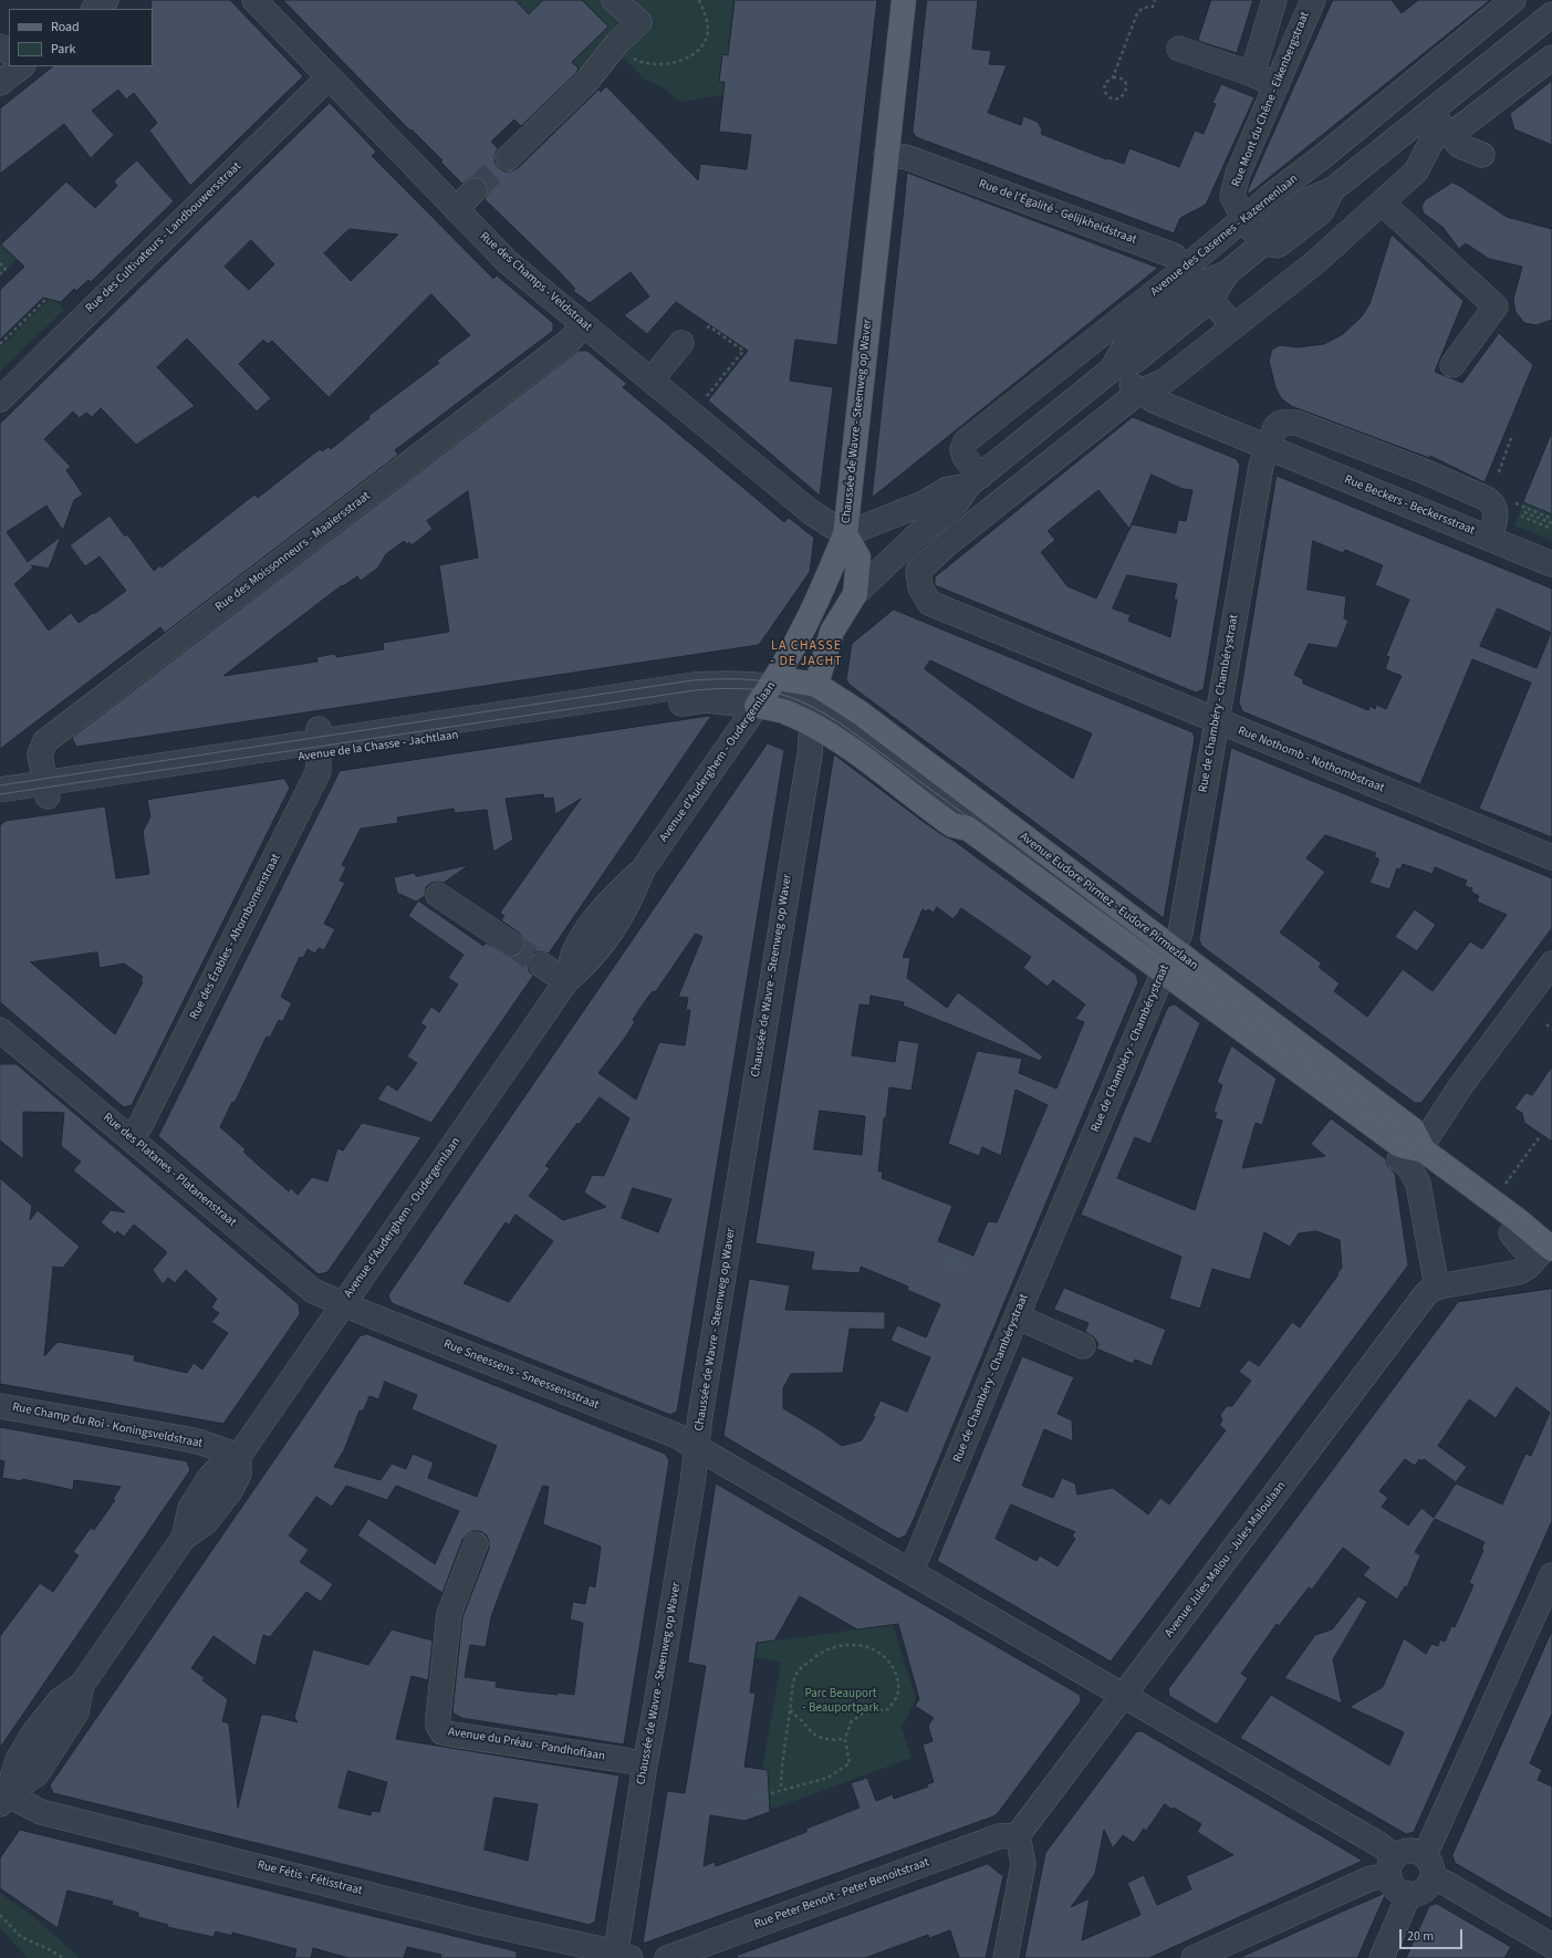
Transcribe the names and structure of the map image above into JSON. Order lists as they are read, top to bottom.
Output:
{
  "streets": {
    "main road": ["Chaussée de Wavre - Steenweg op Waver", "Avenue d'Auderghem - Oudergemlaan", "Avenue Eudore Pirmez - Eudore Pirmezlaan"],
    "street": [
      "Rue Mont du Chêne - Eikenbergstraat",
      "Rue de l'Égalité - Gelijkheidstraat",
      "Avenue des Casernes - Kazernenlaan",
      "Rue des Cultivateurs - Landbouwersstraat",
      "Rue des Champs - Veldstraat",
      "Rue Beckers - Beckersstraat",
      "Rue des Moissonneurs - Maaiersstraat",
      "Rue de Chambéry - Chambérystraat",
      "Avenue de la Chasse - Jachtlaan",
      "Rue Nothomb - Nothombstraat",
      "Rue des Érables - Ahornbomenstraat",
      "Rue des Platanes - Platanenstraat",
      "Rue Sneessens - Sneessensstraat",
      "Rue Champ du Roi - Koningsveldstraat",
      "Avenue Jules Malou - Jules Maloulaan",
      "Avenue du Préau - Pandhoflaan",
      "Rue Fétis - Fétisstraat",
      "Rue Peter Benoit - Peter Benoitstraat"
    ]
  },
  "crossings": [
    ["Rue Mont du Chêne - Eikenbergstraat", "Avenue des Casernes - Kazernenlaan"],
    ["Rue de l'Égalité - Gelijkheidstraat", "Avenue des Casernes - Kazernenlaan"],
    ["Rue de l'Égalité - Gelijkheidstraat", "Chaussée de Wavre - Steenweg op Waver"],
    ["Avenue des Casernes - Kazernenlaan", "Rue des Champs - Veldstraat"],
    ["Avenue des Casernes - Kazernenlaan", "Chaussée de Wavre - Steenweg op Waver"],
    ["Avenue des Casernes - Kazernenlaan", "Rue Beckers - Beckersstraat"],
    ["Avenue des Casernes - Kazernenlaan", "Avenue d'Auderghem - Oudergemlaan"],
    ["Rue des Cultivateurs - Landbouwersstraat", "Rue des Champs - Veldstraat"],
    ["Rue des Champs - Veldstraat", "Chaussée de Wavre - Steenweg op Waver"],
    ["Rue des Champs - Veldstraat", "Rue des Moissonneurs - Maaiersstraat"],
    ["Rue des Champs - Veldstraat", "Avenue d'Auderghem - Oudergemlaan"],
    ["Chaussée de Wavre - Steenweg op Waver", "Avenue d'Auderghem - Oudergemlaan"],
    ["Chaussée de Wavre - Steenweg op Waver", "Avenue Eudore Pirmez - Eudore Pirmezlaan"],
    ["Chaussée de Wavre - Steenweg op Waver", "Rue Sneessens - Sneessensstraat"],
    ["Chaussée de Wavre - Steenweg op Waver", "Avenue du Préau - Pandhoflaan"],
    ["Chaussée de Wavre - Steenweg op Waver", "Rue Fétis - Fétisstraat"],
    ["Rue Beckers - Beckersstraat", "Rue de Chambéry - Chambérystraat"],
    ["Rue Beckers - Beckersstraat", "Rue Nothomb - Nothombstraat"],
    ["Rue des Moissonneurs - Maaiersstraat", "Avenue de la Chasse - Jachtlaan"],
    ["Rue de Chambéry - Chambérystraat", "Rue Nothomb - Nothombstraat"],
    ["Rue de Chambéry - Chambérystraat", "Avenue Eudore Pirmez - Eudore Pirmezlaan"],
    ["Rue de Chambéry - Chambérystraat", "Rue Sneessens - Sneessensstraat"],
    ["Avenue de la Chasse - Jachtlaan", "Avenue d'Auderghem - Oudergemlaan"],
    ["Avenue de la Chasse - Jachtlaan", "Avenue Eudore Pirmez - Eudore Pirmezlaan"],
    ["Avenue de la Chasse - Jachtlaan", "Rue des Érables - Ahornbomenstraat"],
    ["Avenue d'Auderghem - Oudergemlaan", "Avenue Eudore Pirmez - Eudore Pirmezlaan"],
    ["Avenue d'Auderghem - Oudergemlaan", "Rue des Platanes - Platanenstraat"],
    ["Avenue d'Auderghem - Oudergemlaan", "Rue Sneessens - Sneessensstraat"],
    ["Avenue d'Auderghem - Oudergemlaan", "Rue Champ du Roi - Koningsveldstraat"],
    ["Avenue d'Auderghem - Oudergemlaan", "Rue Fétis - Fétisstraat"],
    ["Rue des Érables - Ahornbomenstraat", "Rue des Platanes - Platanenstraat"],
    ["Rue des Platanes - Platanenstraat", "Rue Sneessens - Sneessensstraat"],
    ["Rue Sneessens - Sneessensstraat", "Avenue Jules Malou - Jules Maloulaan"],
    ["Avenue Jules Malou - Jules Maloulaan", "Rue Peter Benoit - Peter Benoitstraat"]
  ],
  "districts": ["LA CHASSE - DE JACHT"],
  "parks": ["Parc Beauport - Beauportpark"],
  "legend": ["Road", "Park"],
  "scale_bar": "20 m"
}
